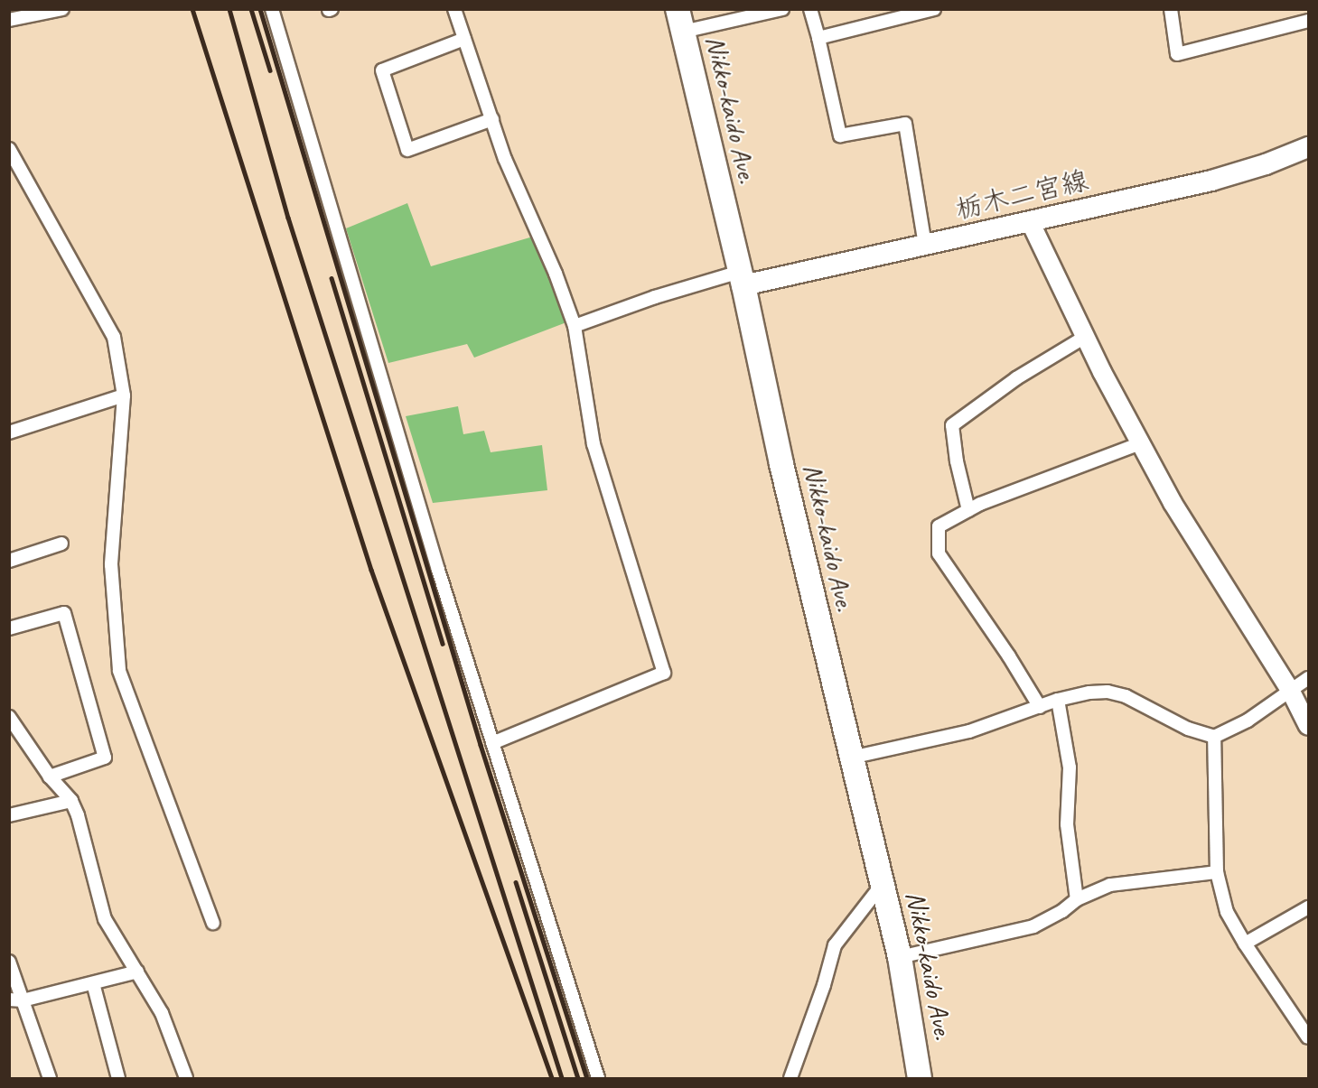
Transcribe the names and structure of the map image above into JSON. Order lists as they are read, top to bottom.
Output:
{
  "streets": {
    "highway": ["Nikko-kaido Ave."],
    "main road": ["栃木二宮線"]
  },
  "crossings": [
    ["Nikko-kaido Ave.", "栃木二宮線"]
  ]
}
